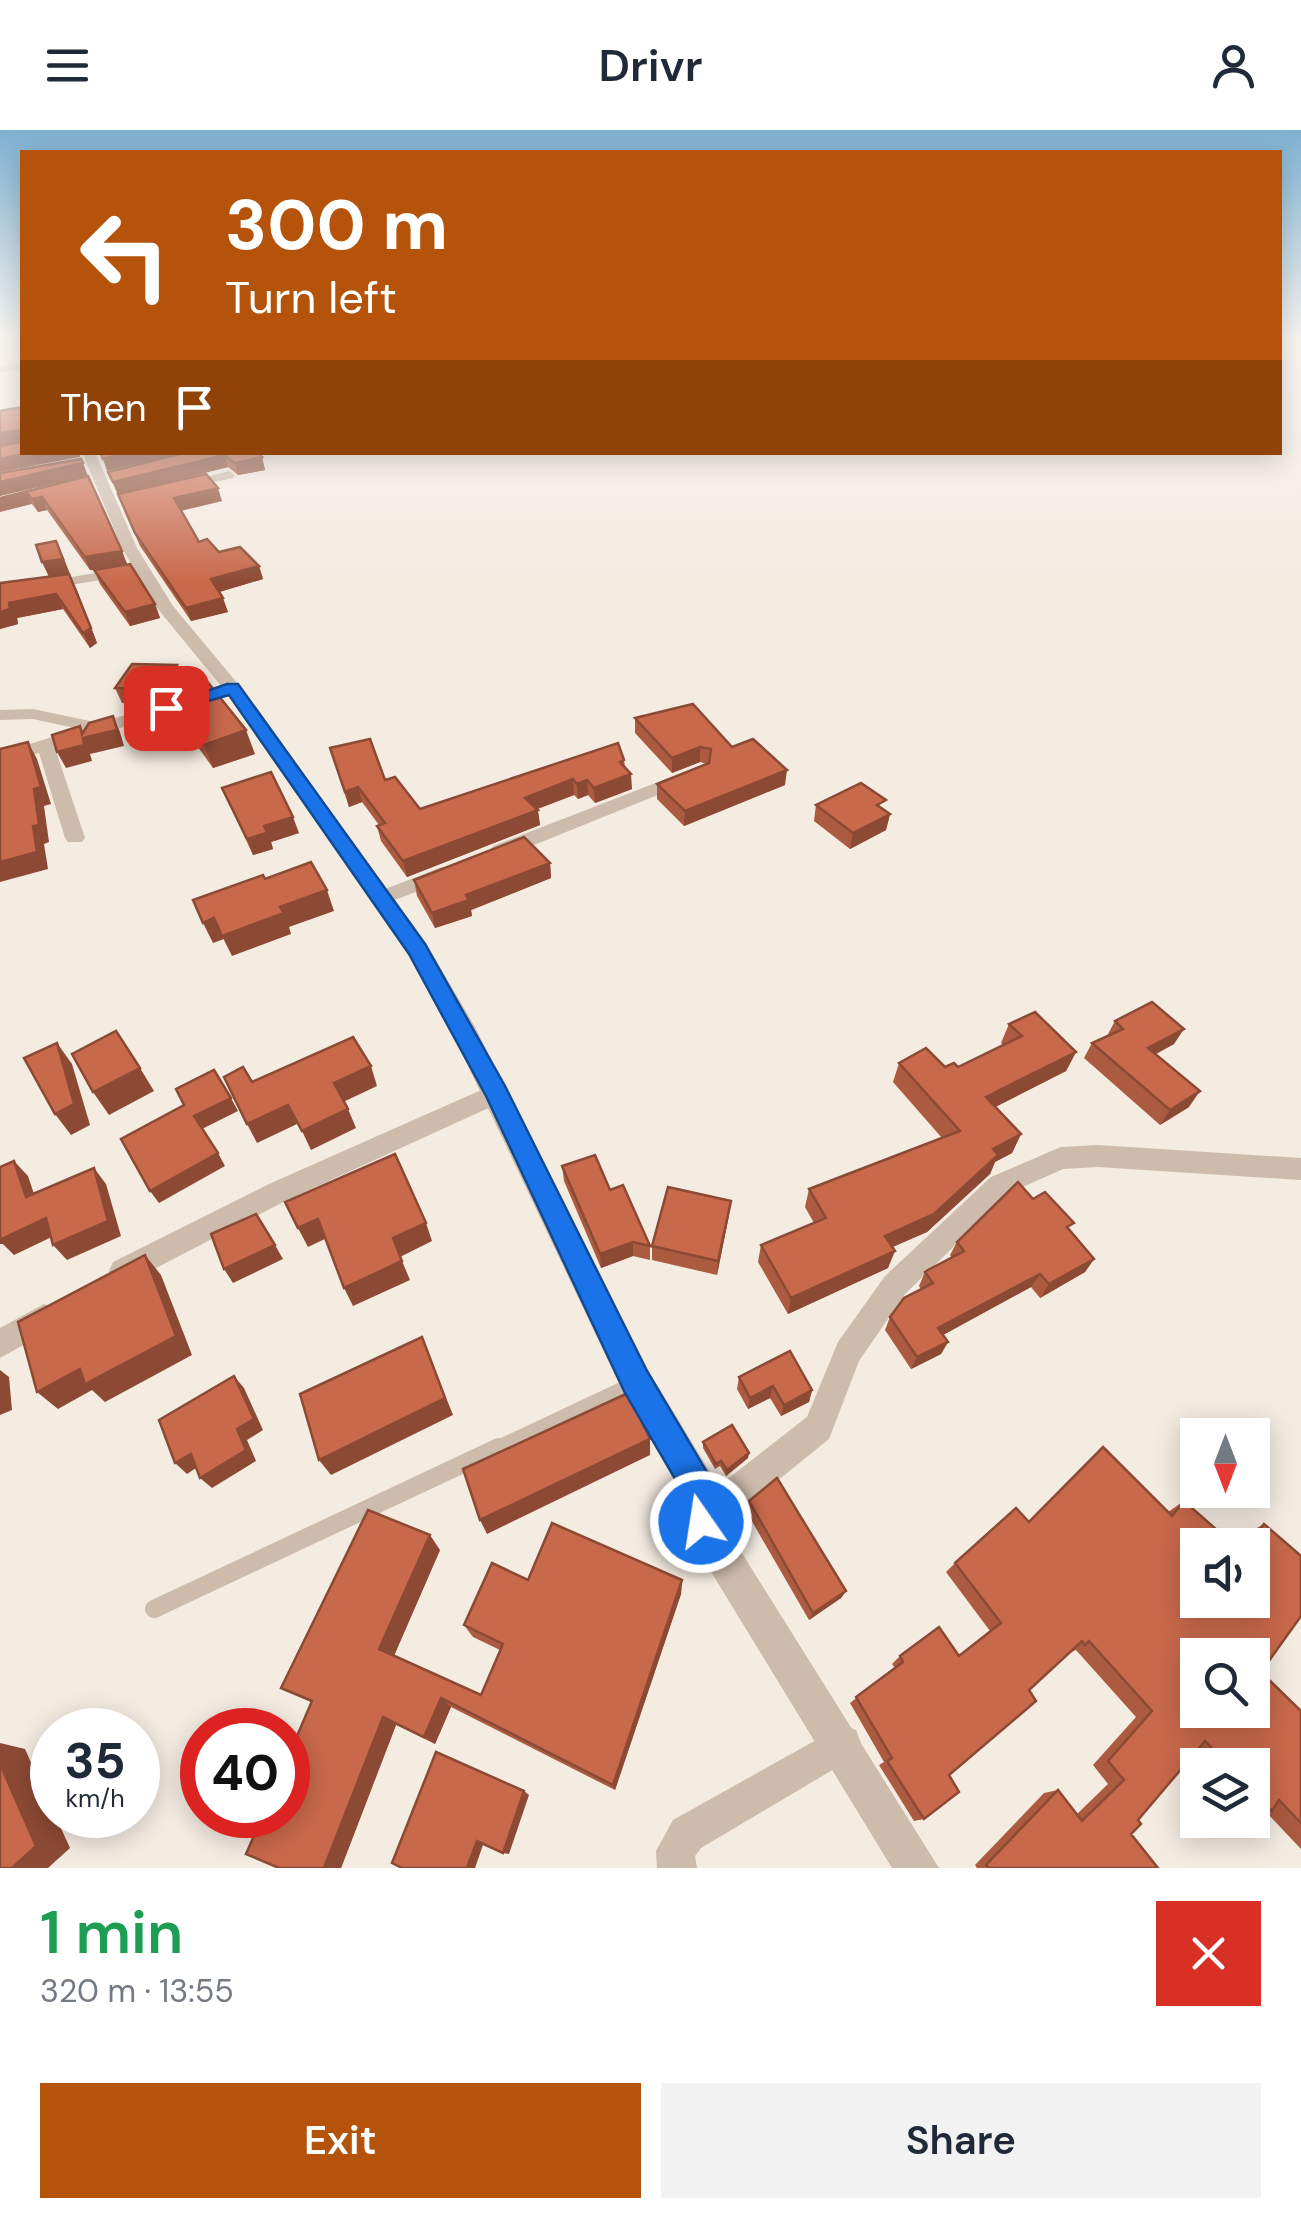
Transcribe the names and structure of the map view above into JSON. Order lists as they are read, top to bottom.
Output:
{
  "north": "bottom",
  "page": {
    "header": "Drivr",
    "turn": ["300 m", "Turn left"],
    "then": "Then",
    "speed": "35 km/h",
    "limit": "40",
    "heading": ["1 min", "320 m · 13:55"],
    "buttons": ["Exit", "Share"]
  }
}
